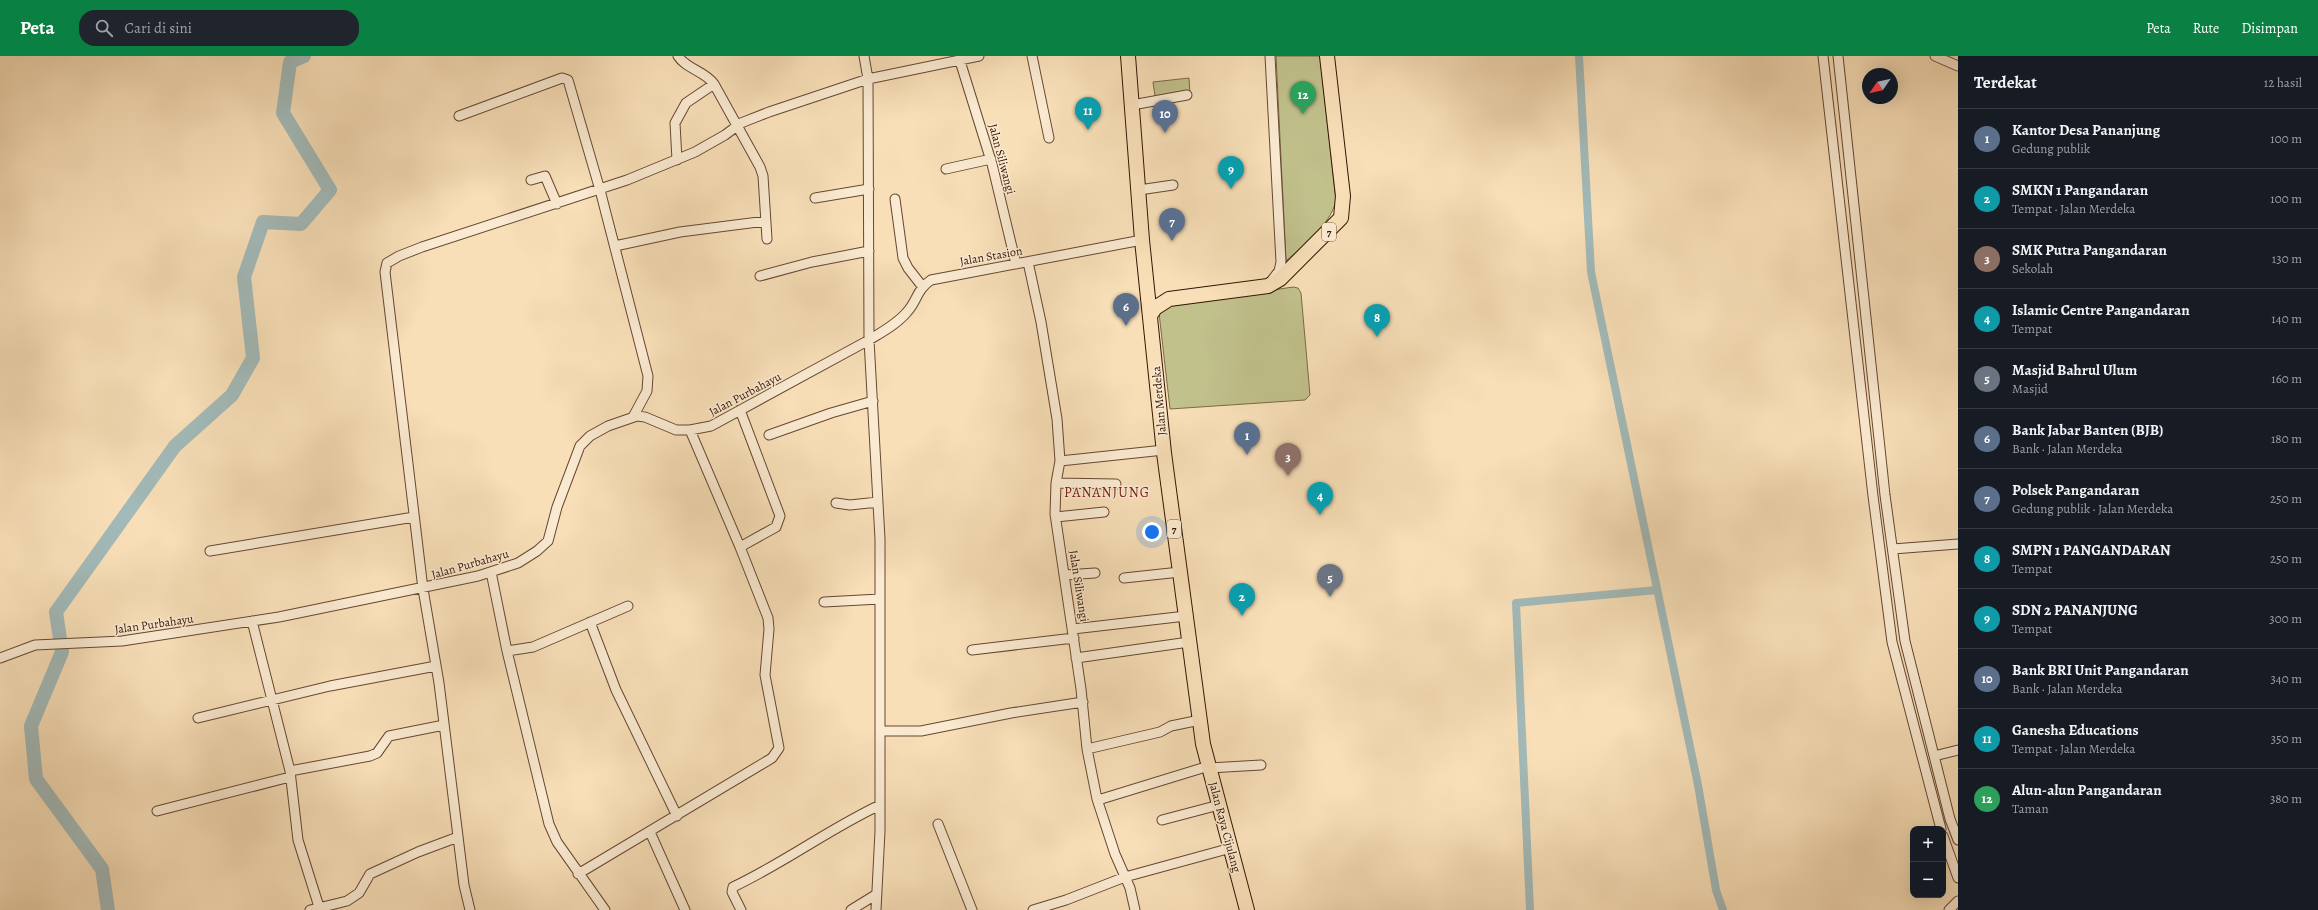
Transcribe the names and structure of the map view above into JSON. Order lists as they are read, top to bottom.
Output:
{
  "streets": {
    "highway": ["7", "Jalan Merdeka", "Jalan Raya Cijulang"],
    "street": ["Jalan Siliwangi", "Jalan Stasion", "Jalan Purbahayu"]
  },
  "crossings": [
    ["Jalan Siliwangi", "Jalan Stasion"],
    ["7", "Jalan Merdeka"],
    ["Jalan Stasion", "Jalan Merdeka"],
    ["Jalan Merdeka", "Jalan Raya Cijulang"]
  ],
  "districts": ["PANANJUNG"],
  "north": "bottom left",
  "page": {
    "header": "Peta",
    "search": "Cari di sini",
    "nav": ["Peta", "Rute", "Disimpan"],
    "heading": ["Terdekat", "12 hasil"],
    "pins": [
      "12",
      "11",
      "10",
      "9",
      "7",
      "6",
      "8",
      "1",
      "3",
      "4",
      "5",
      "2"
    ],
    "list": [
      {
        "mark": "1",
        "name": "Kantor Desa Pananjung",
        "note": "Gedung publik",
        "value": "100 m"
      },
      {
        "mark": "2",
        "name": "SMKN 1 Pangandaran",
        "note": "Tempat · Jalan Merdeka",
        "value": "100 m"
      },
      {
        "mark": "3",
        "name": "SMK Putra Pangandaran",
        "note": "Sekolah",
        "value": "130 m"
      },
      {
        "mark": "4",
        "name": "Islamic Centre Pangandaran",
        "note": "Tempat",
        "value": "140 m"
      },
      {
        "mark": "5",
        "name": "Masjid Bahrul Ulum",
        "note": "Masjid",
        "value": "160 m"
      },
      {
        "mark": "6",
        "name": "Bank Jabar Banten (BJB)",
        "note": "Bank · Jalan Merdeka",
        "value": "180 m"
      },
      {
        "mark": "7",
        "name": "Polsek Pangandaran",
        "note": "Gedung publik · Jalan Merdeka",
        "value": "250 m"
      },
      {
        "mark": "8",
        "name": "SMPN 1 PANGANDARAN",
        "note": "Tempat",
        "value": "250 m"
      },
      {
        "mark": "9",
        "name": "SDN 2 PANANJUNG",
        "note": "Tempat",
        "value": "300 m"
      },
      {
        "mark": "10",
        "name": "Bank BRI Unit Pangandaran",
        "note": "Bank · Jalan Merdeka",
        "value": "340 m"
      },
      {
        "mark": "11",
        "name": "Ganesha Educations",
        "note": "Tempat · Jalan Merdeka",
        "value": "350 m"
      },
      {
        "mark": "12",
        "name": "Alun-alun Pangandaran",
        "note": "Taman",
        "value": "380 m"
      }
    ],
    "map_buttons": ["+", "−"]
  }
}
